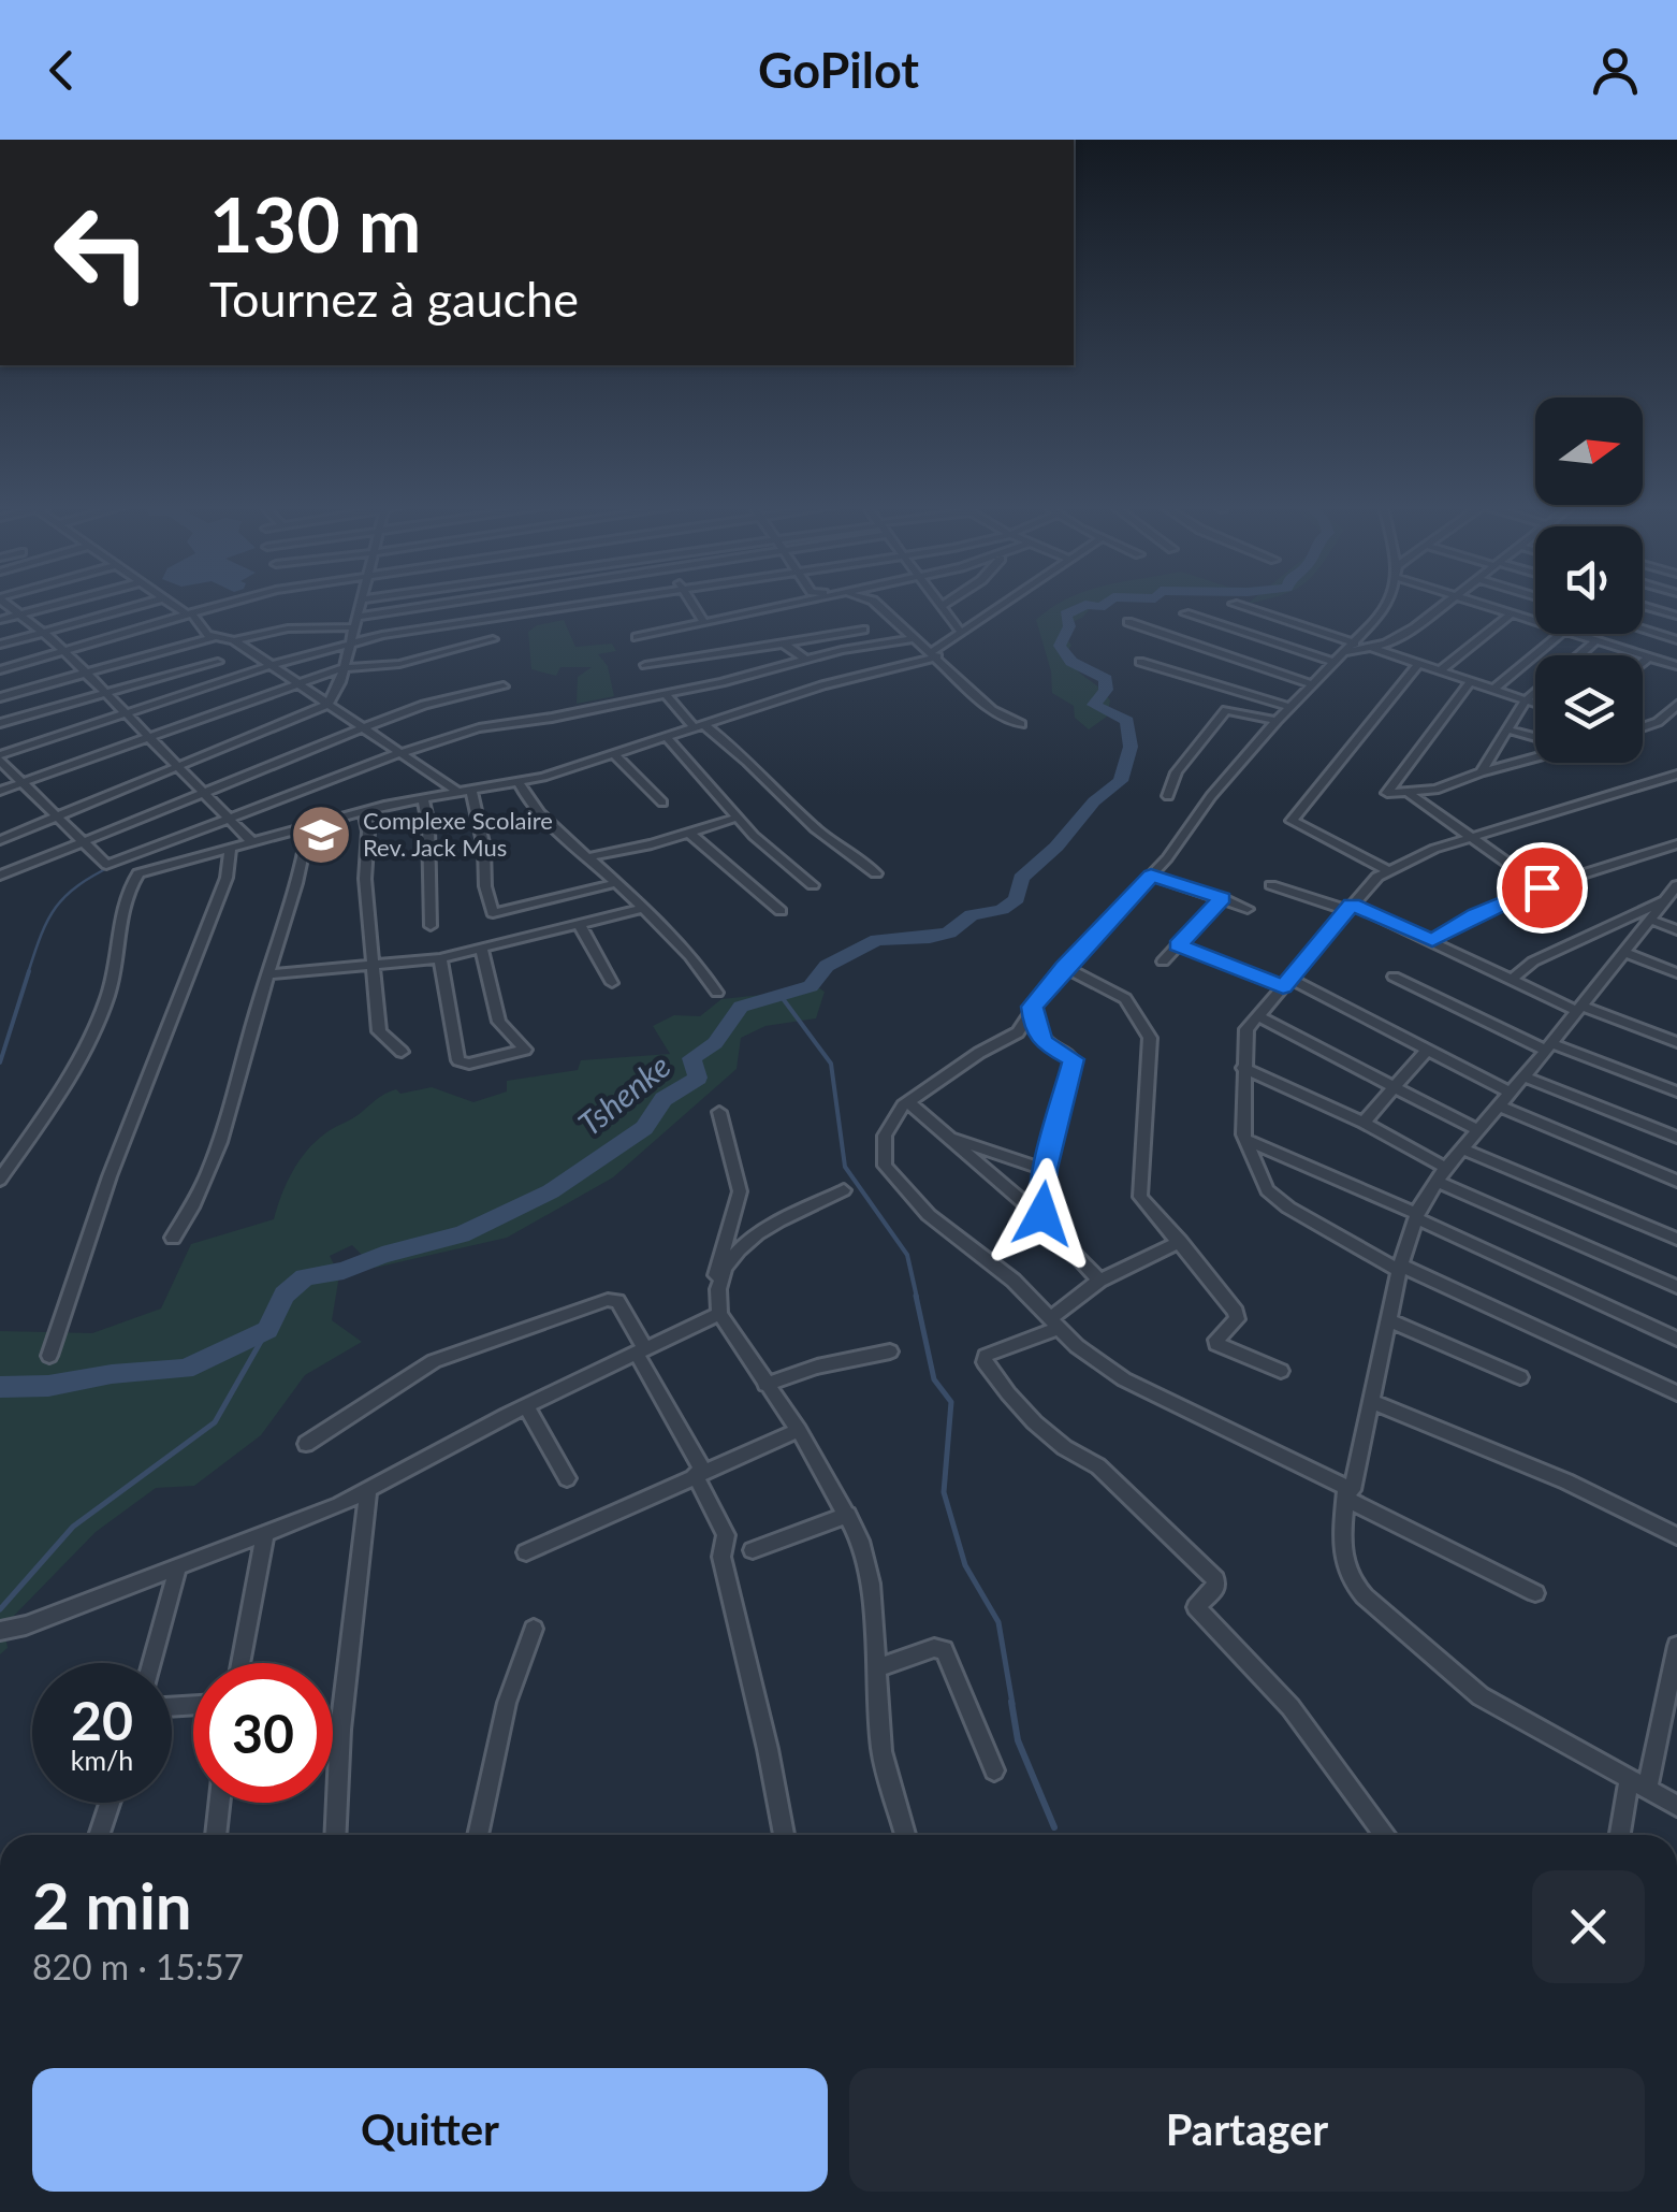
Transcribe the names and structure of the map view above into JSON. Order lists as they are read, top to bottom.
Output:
{
  "water": ["Tshenke"],
  "places": {
    "school or university": ["Complexe Scolaire Rev. Jack Mus"]
  },
  "north": "right",
  "page": {
    "header": "GoPilot",
    "turn": ["130 m", "Tournez à gauche"],
    "speed": "20 km/h",
    "limit": "30",
    "heading": ["2 min", "820 m · 15:57"],
    "buttons": ["Quitter", "Partager"]
  }
}
